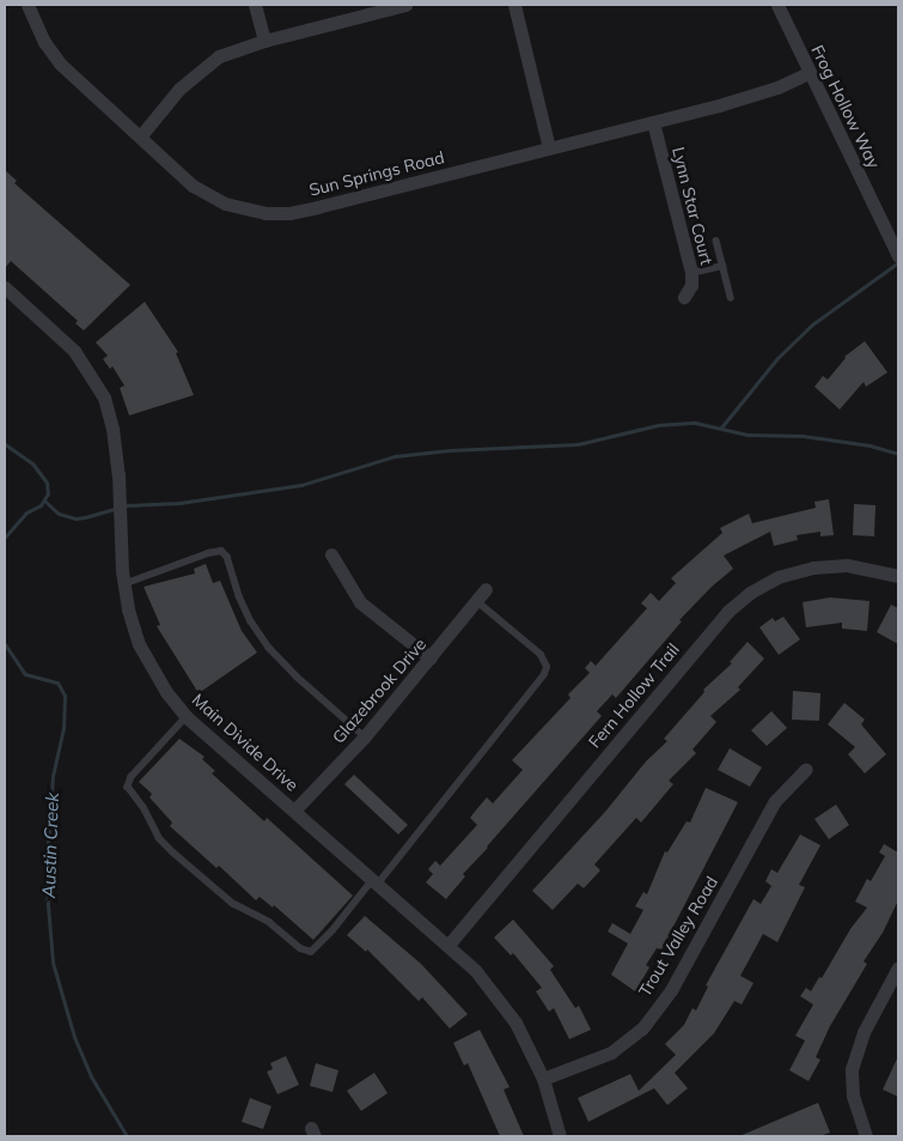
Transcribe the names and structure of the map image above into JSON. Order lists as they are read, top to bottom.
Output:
{
  "streets": {
    "street": [
      "Frog Hollow Way",
      "Sun Springs Road",
      "Lynn Star Court",
      "Glazebrook Drive",
      "Fern Hollow Trail",
      "Main Divide Drive",
      "Trout Valley Road"
    ]
  },
  "crossings": [
    ["Frog Hollow Way", "Sun Springs Road"],
    ["Sun Springs Road", "Lynn Star Court"],
    ["Glazebrook Drive", "Main Divide Drive"],
    ["Fern Hollow Trail", "Main Divide Drive"],
    ["Main Divide Drive", "Trout Valley Road"]
  ],
  "water": ["Austin Creek"]
}
